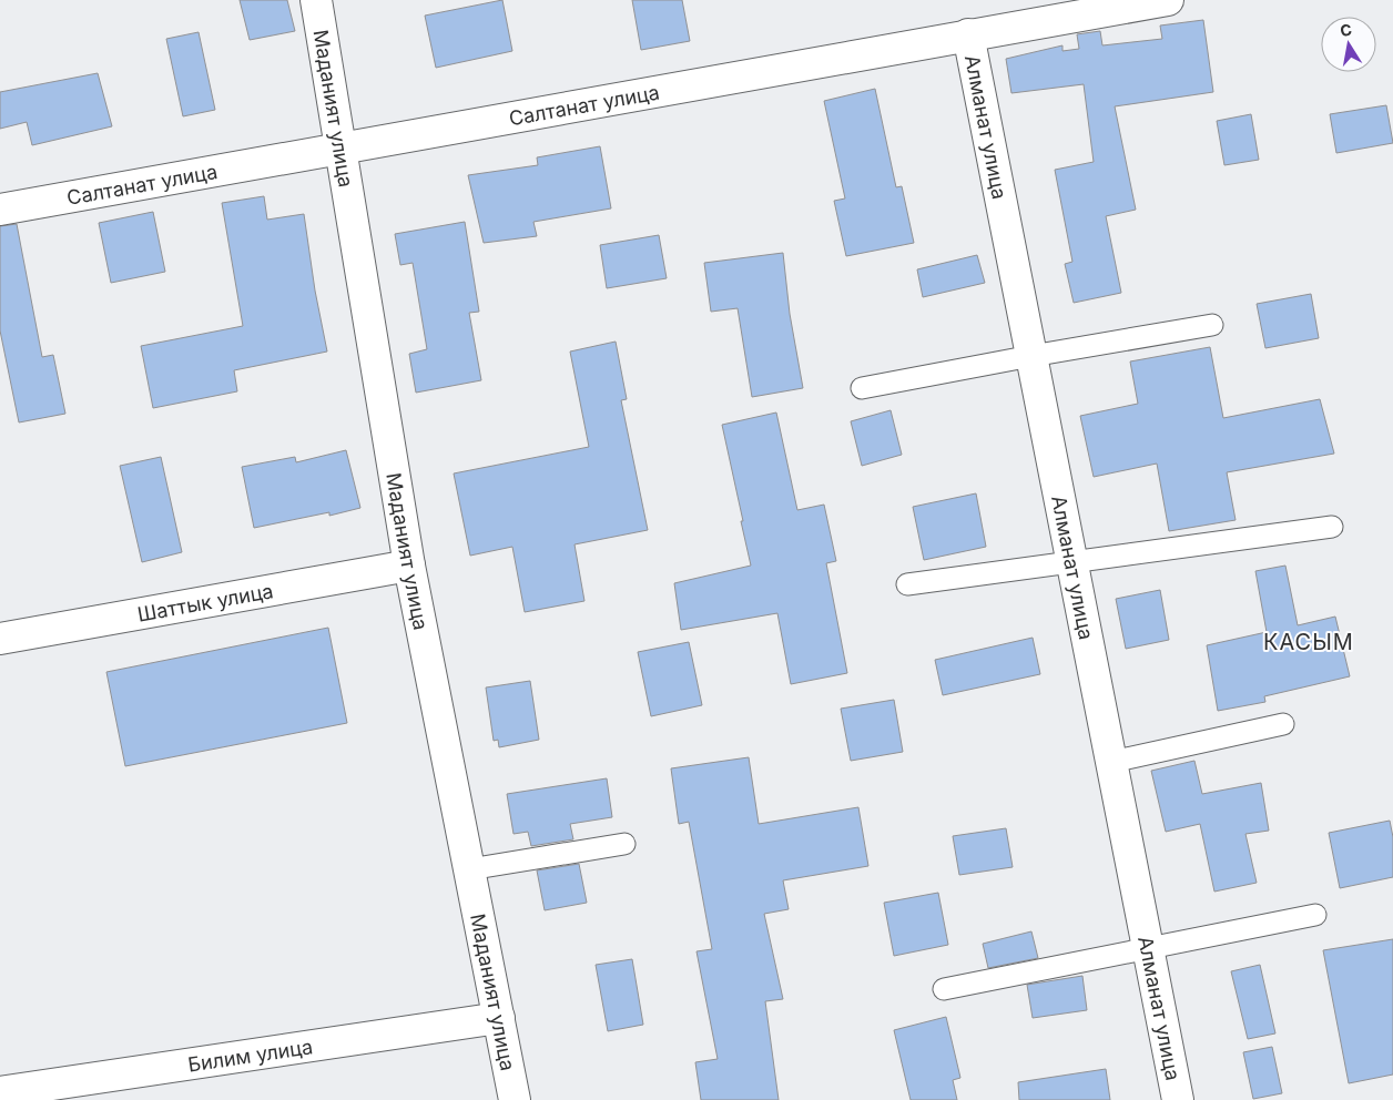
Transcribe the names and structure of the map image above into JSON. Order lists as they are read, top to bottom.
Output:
{
  "streets": {
    "street": [
      "Салтанат улица",
      "Маданият улица",
      "Алманат улица",
      "Шаттык улица",
      "Билим улица"
    ]
  },
  "crossings": [
    ["Салтанат улица", "Маданият улица"],
    ["Салтанат улица", "Алманат улица"],
    ["Маданият улица", "Шаттык улица"],
    ["Маданият улица", "Билим улица"]
  ],
  "districts": ["КАСЫМ"],
  "north": "top"
}
